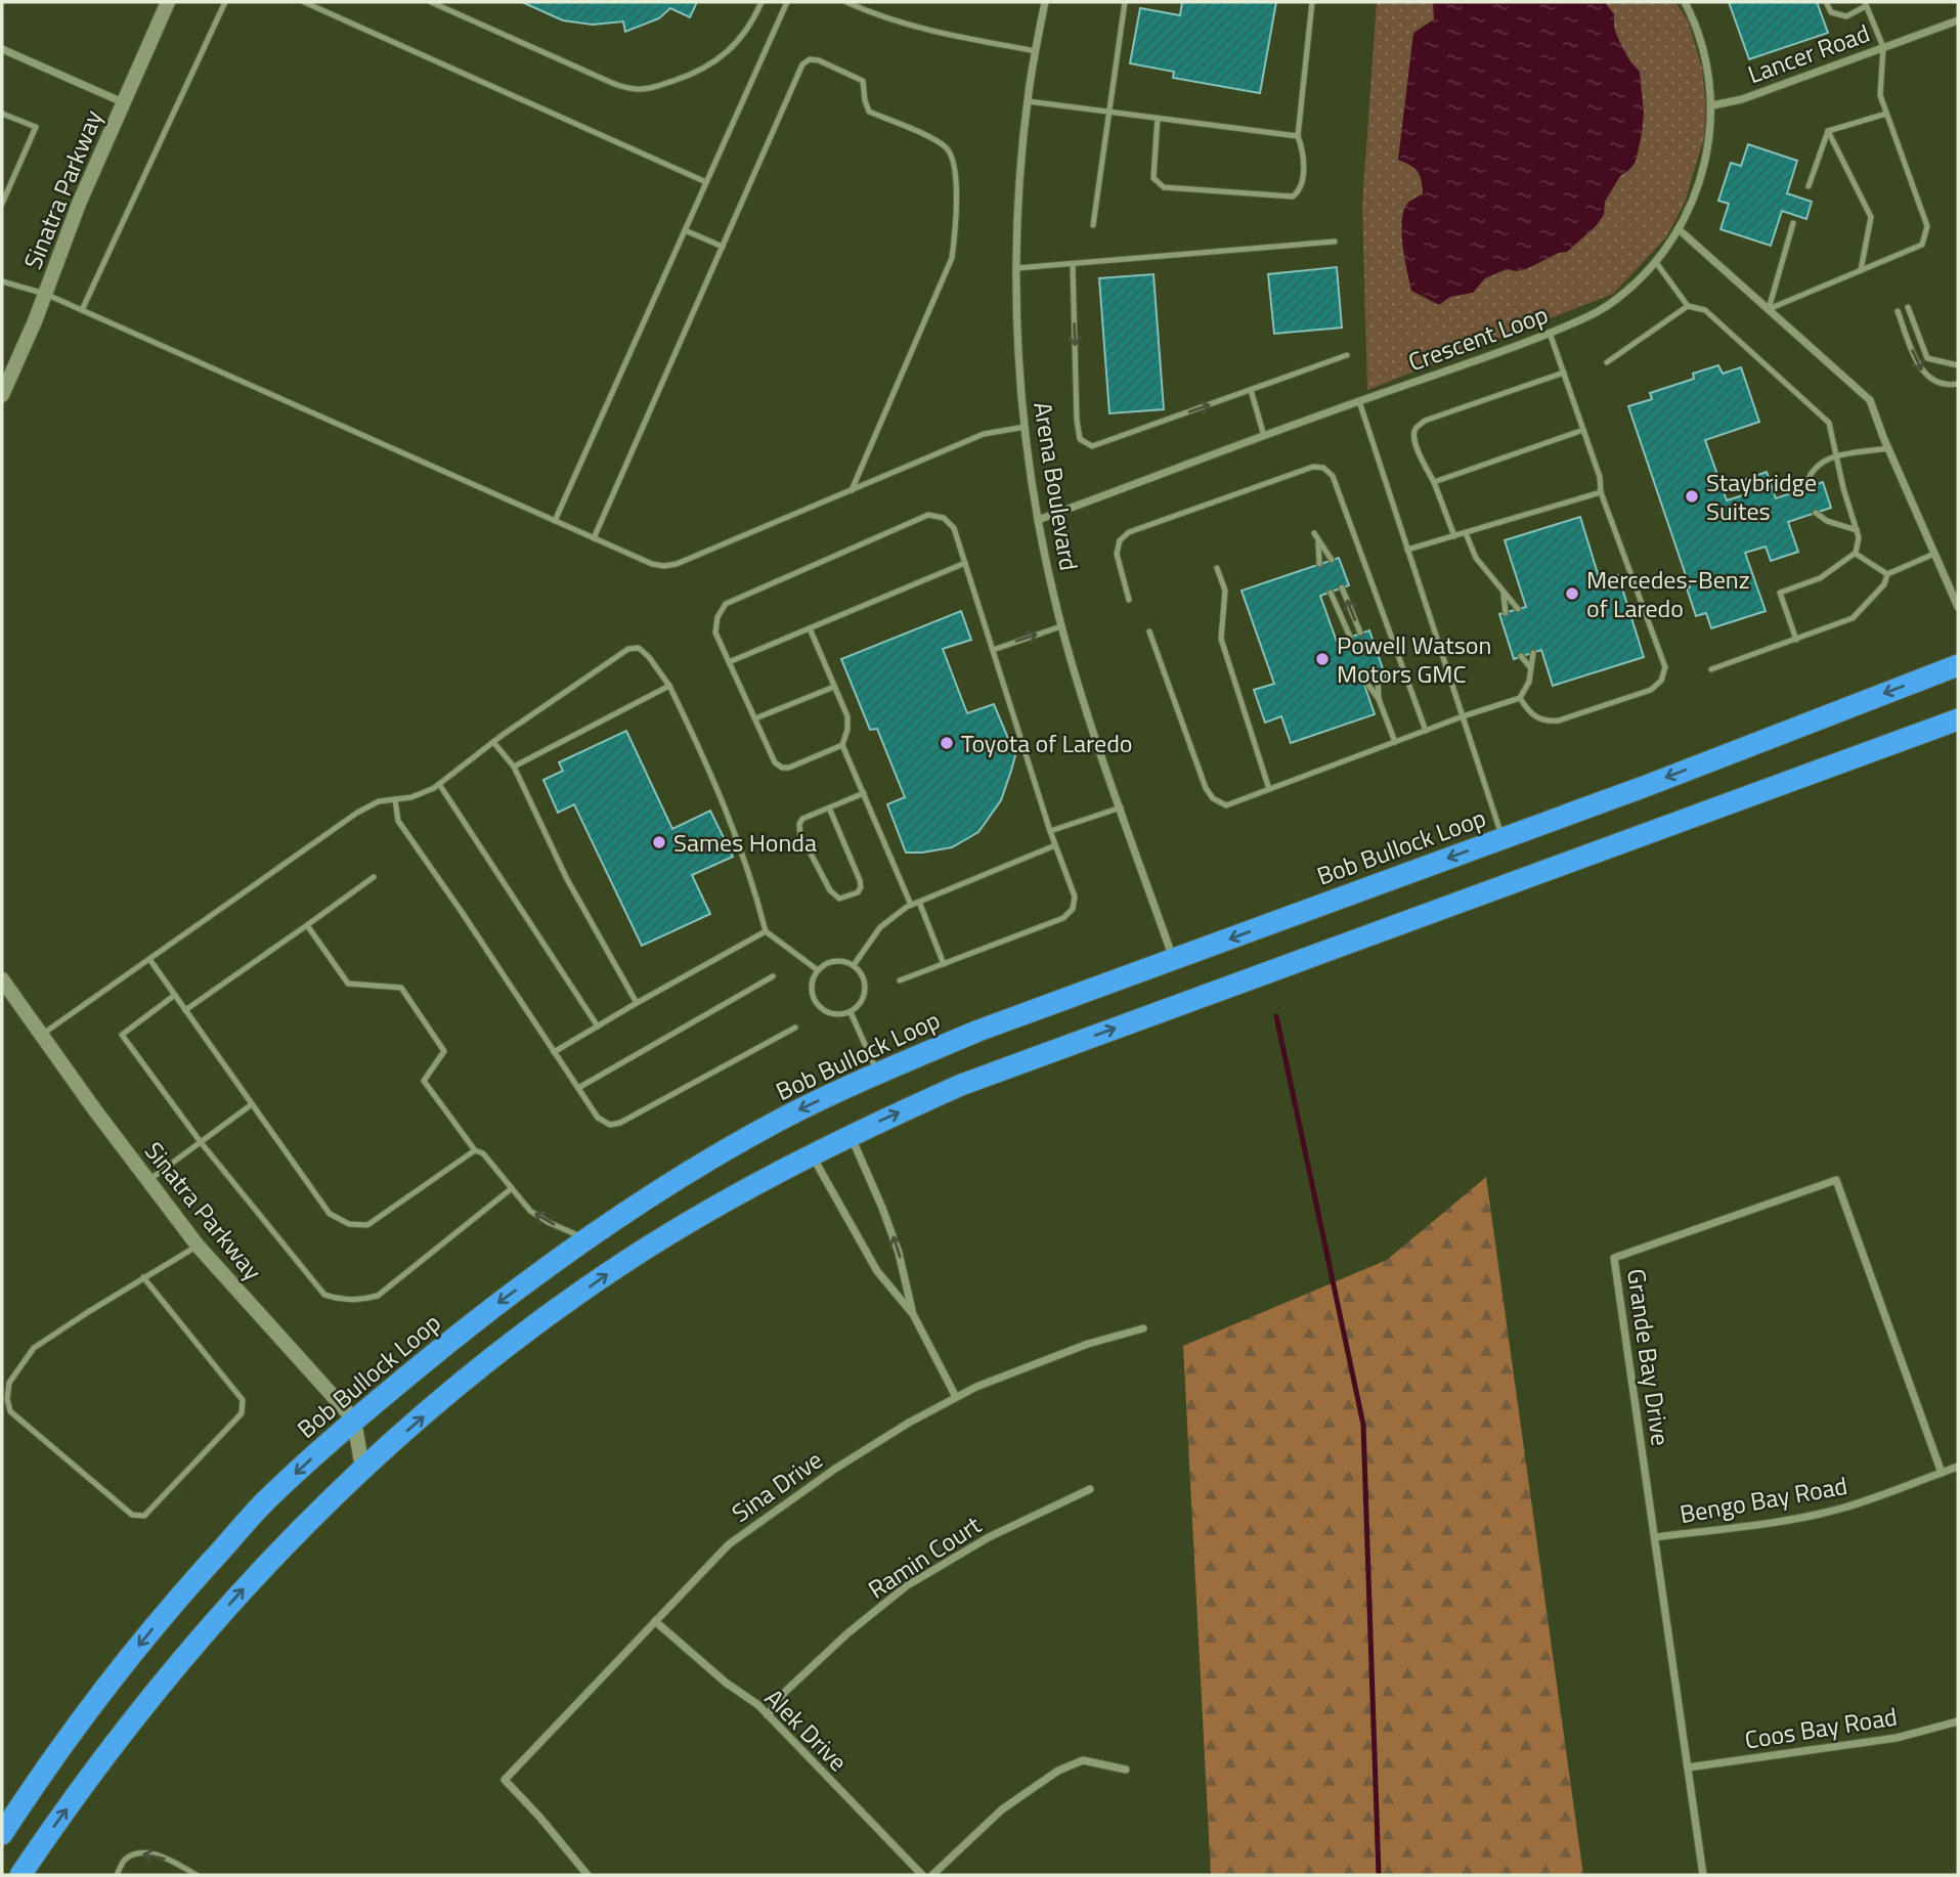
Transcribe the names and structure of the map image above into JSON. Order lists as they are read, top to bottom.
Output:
{
  "streets": {
    "highway": ["Bob Bullock Loop"],
    "street": [
      "Lancer Road",
      "Sinatra Parkway",
      "Crescent Loop",
      "Arena Boulevard",
      "Grande Bay Drive",
      "Sina Drive",
      "Bengo Bay Road",
      "Ramin Court",
      "Coos Bay Road",
      "Alek Drive"
    ]
  },
  "crossings": [
    ["Lancer Road", "Crescent Loop"],
    ["Sinatra Parkway", "Bob Bullock Loop"],
    ["Crescent Loop", "Arena Boulevard"],
    ["Arena Boulevard", "Bob Bullock Loop"],
    ["Grande Bay Drive", "Bengo Bay Road"],
    ["Grande Bay Drive", "Coos Bay Road"],
    ["Sina Drive", "Alek Drive"],
    ["Ramin Court", "Alek Drive"]
  ],
  "places": [
    "Staybridge Suites",
    "Mercedes-Benz of Laredo",
    "Powell Watson Motors GMC",
    "Toyota of Laredo",
    "Sames Honda"
  ]
}
